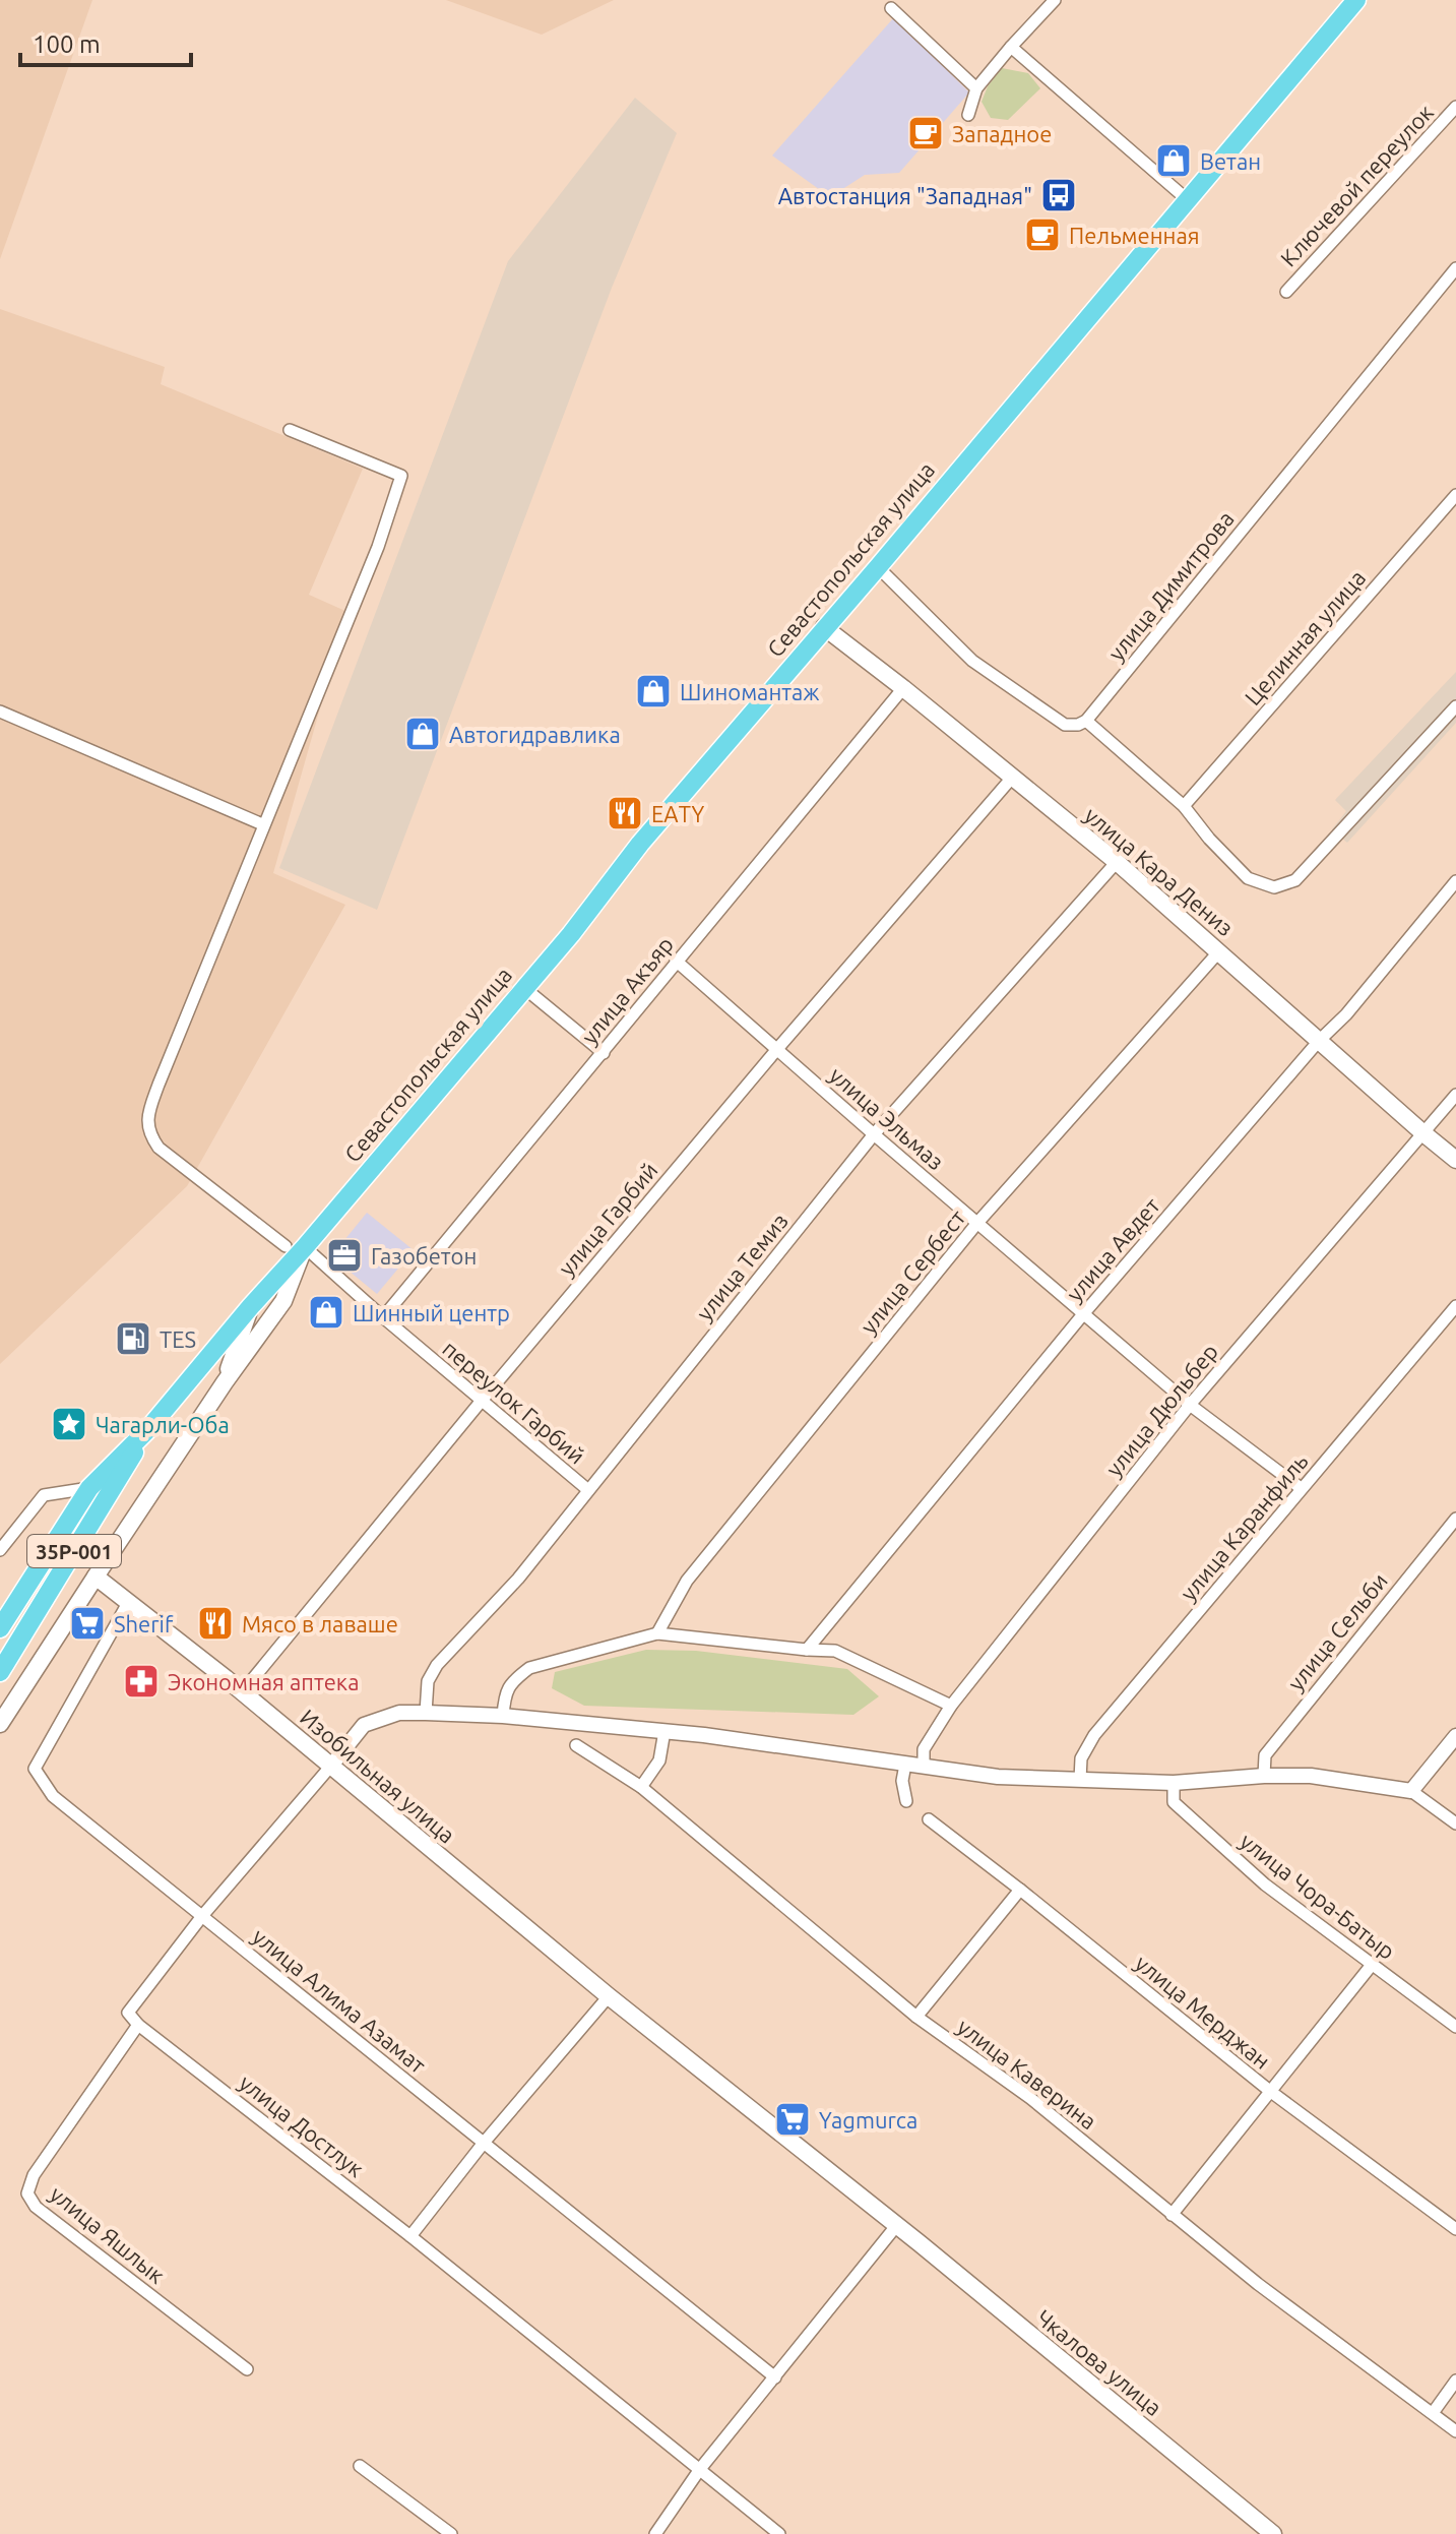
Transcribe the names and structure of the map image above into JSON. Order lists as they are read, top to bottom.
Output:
{
  "streets": {
    "main road": [
      "Севастопольская улица",
      "улица Кара Дениз",
      "35Р-001",
      "Изобильная улица",
      "Чкалова улица"
    ],
    "street": [
      "Ключевой переулок",
      "улица Димитрова",
      "Целинная улица",
      "улица Акъяр",
      "улица Эльмаз",
      "улица Гарбий",
      "улица Авдет",
      "улица Темиз",
      "улица Сербест",
      "переулок Гарбий",
      "улица Дюльбер",
      "улица Каранфиль",
      "улица Сельби",
      "улица Чора-Батыр",
      "улица Алима Азамат",
      "улица Мерджан",
      "улица Каверина",
      "улица Достлук",
      "улица Яшлык"
    ]
  },
  "crossings": [
    ["Севастопольская улица", "улица Кара Дениз"],
    ["Севастопольская улица", "переулок Гарбий"],
    ["Севастопольская улица", "35Р-001"],
    ["улица Кара Дениз", "улица Акъяр"],
    ["улица Кара Дениз", "улица Гарбий"],
    ["улица Кара Дениз", "улица Авдет"],
    ["улица Кара Дениз", "улица Темиз"],
    ["улица Кара Дениз", "улица Сербест"],
    ["улица Кара Дениз", "улица Дюльбер"],
    ["улица Акъяр", "улица Эльмаз"],
    ["улица Акъяр", "переулок Гарбий"],
    ["улица Эльмаз", "улица Гарбий"],
    ["улица Эльмаз", "улица Авдет"],
    ["улица Эльмаз", "улица Темиз"],
    ["улица Эльмаз", "улица Сербест"],
    ["улица Эльмаз", "улица Дюльбер"],
    ["улица Эльмаз", "улица Каранфиль"],
    ["улица Гарбий", "переулок Гарбий"],
    ["улица Гарбий", "Изобильная улица"],
    ["улица Темиз", "переулок Гарбий"],
    ["Изобильная улица", "улица Алима Азамат"],
    ["Изобильная улица", "Чкалова улица"],
    ["улица Достлук", "улица Яшлык"]
  ],
  "places": {
    "cafe": ["Западное", "Пельменная"],
    "shop": [
      "Ветан",
      "Шиномантаж",
      "Автогидравлика",
      "Шинный центр"
    ],
    "bus stop": ["Автостанция \"Западная\""],
    "restaurant": ["EАTY", "Мясо в лаваше"],
    "office": ["Газобетон"],
    "fuel station": ["TES"],
    "place": ["Чагарли-Оба"],
    "supermarket": ["Sherif", "Yagmurca"],
    "pharmacy": ["Экономная аптека"]
  },
  "scale_bar": "100 m"
}
